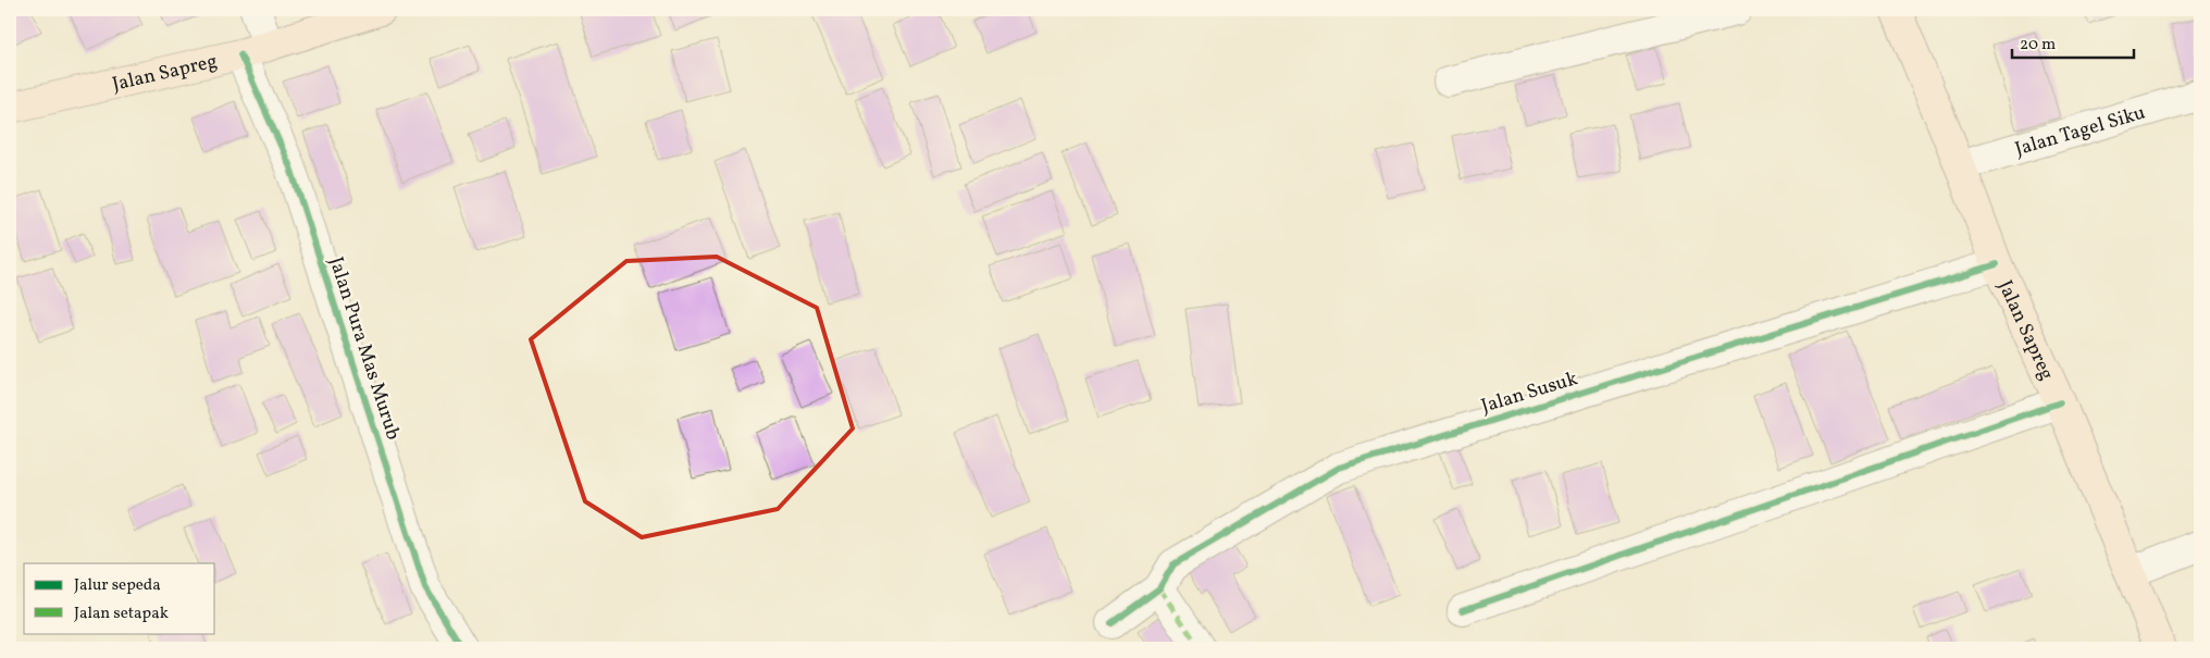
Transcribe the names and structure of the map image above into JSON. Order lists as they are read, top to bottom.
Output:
{
  "streets": {
    "main road": ["Jalan Sapreg"],
    "street": ["Jalan Tagel Siku", "Jalan Pura Mas Murub", "Jalan Susuk"]
  },
  "crossings": [
    ["Jalan Sapreg", "Jalan Tagel Siku"],
    ["Jalan Sapreg", "Jalan Pura Mas Murub"],
    ["Jalan Sapreg", "Jalan Susuk"]
  ],
  "legend": ["Jalur sepeda", "Jalan setapak"],
  "scale_bar": "20 m"
}
